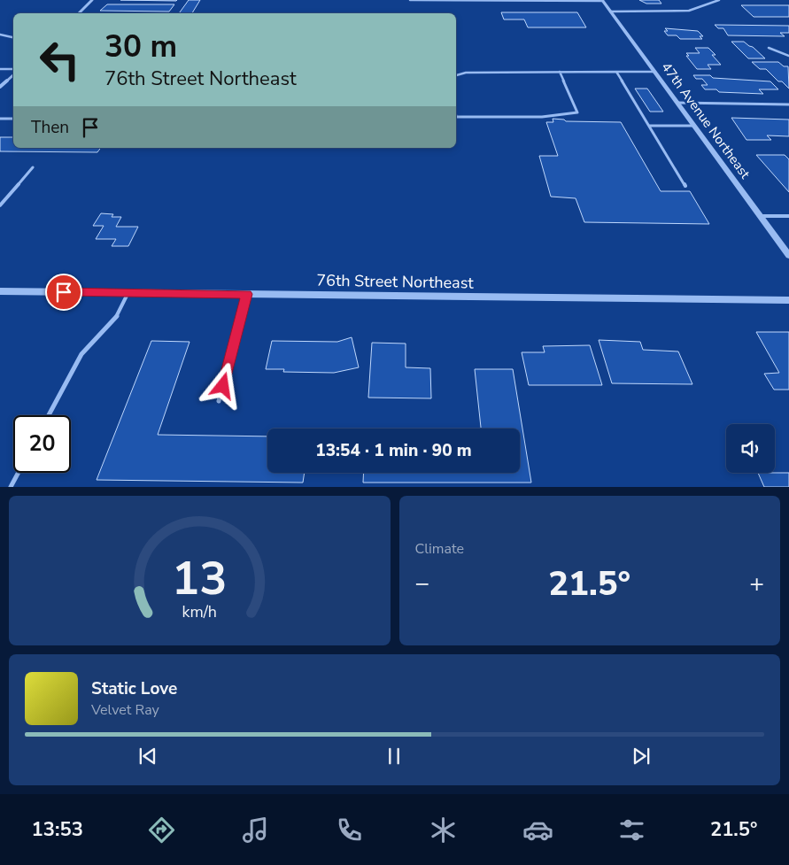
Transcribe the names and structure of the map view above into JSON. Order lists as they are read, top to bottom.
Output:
{
  "streets": {
    "street": ["47th Avenue Northeast", "76th Street Northeast"]
  },
  "page": {
    "turn": ["30 m", "76th Street Northeast"],
    "then": "Then",
    "limit": "20",
    "trip": "13:54 · 1 min · 90 m",
    "tile": "Climate",
    "heat": ["−", "21.5°", "+"],
    "song": ["Static Love", "Velvet Ray"],
    "tabs": ["13:53", "21.5°"],
    "gauge": ["13", "km/h"]
  }
}
